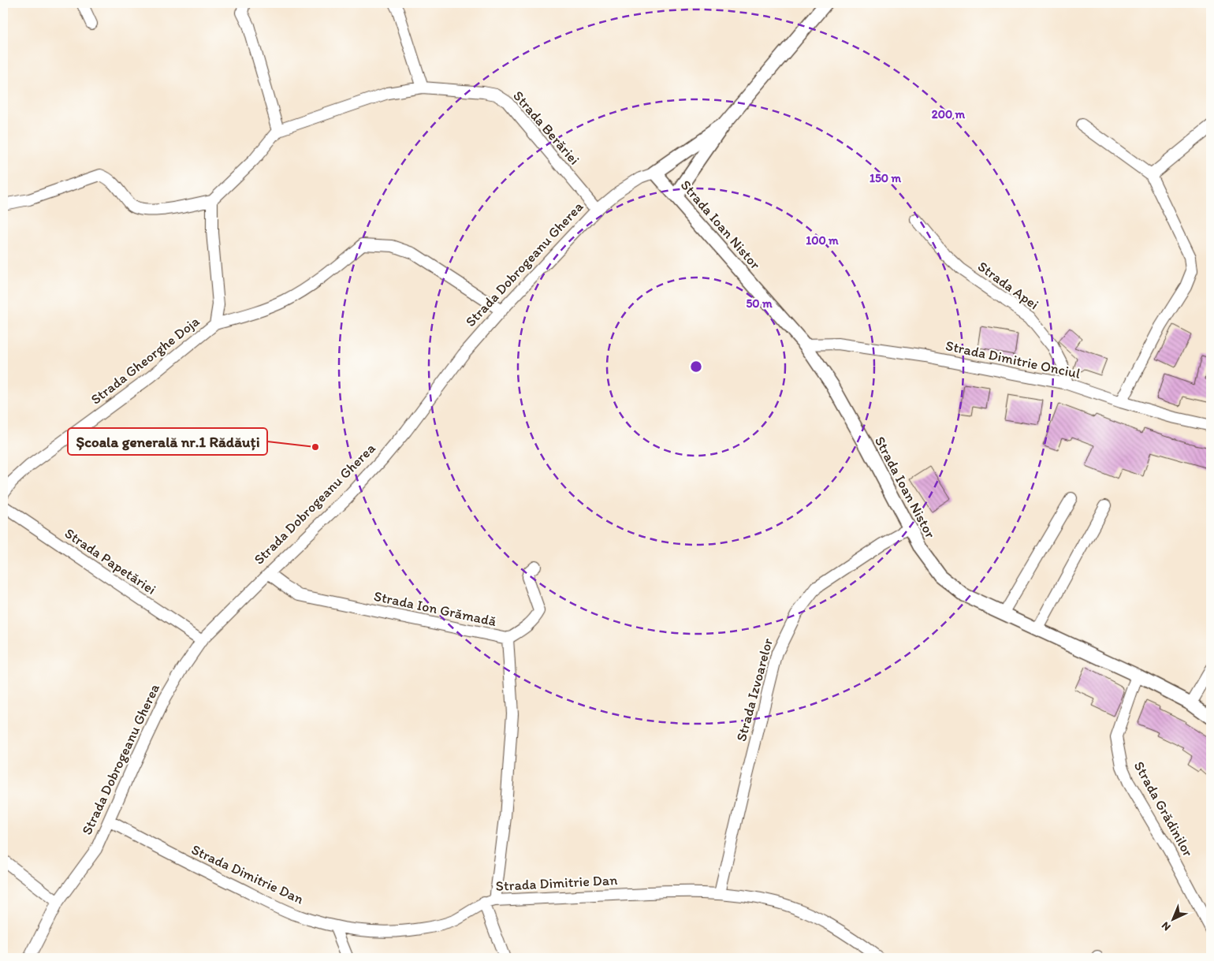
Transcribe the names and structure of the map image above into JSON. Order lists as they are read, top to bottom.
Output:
{
  "streets": {
    "street": [
      "Strada Berăriei",
      "Strada Ioan Nistor",
      "Strada Dobrogeanu Gherea",
      "Strada Apei",
      "Strada Dimitrie Onciul",
      "Strada Gheorghe Doja",
      "Strada Papetăriei",
      "Strada Ion Grămadă",
      "Strada Izvoarelor",
      "Strada Grădinilor",
      "Strada Dimitrie Dan"
    ]
  },
  "crossings": [
    ["Strada Berăriei", "Strada Dobrogeanu Gherea"],
    ["Strada Ioan Nistor", "Strada Dobrogeanu Gherea"],
    ["Strada Ioan Nistor", "Strada Dimitrie Onciul"],
    ["Strada Ioan Nistor", "Strada Izvoarelor"],
    ["Strada Ioan Nistor", "Strada Grădinilor"],
    ["Strada Dobrogeanu Gherea", "Strada Papetăriei"],
    ["Strada Dobrogeanu Gherea", "Strada Ion Grămadă"],
    ["Strada Dobrogeanu Gherea", "Strada Dimitrie Dan"],
    ["Strada Apei", "Strada Dimitrie Onciul"],
    ["Strada Ion Grămadă", "Strada Dimitrie Dan"],
    ["Strada Izvoarelor", "Strada Dimitrie Dan"]
  ],
  "places": ["Școala generală nr.1 Rădăuți"],
  "north": "bottom left",
  "rings": [
    "200 m",
    "150 m",
    "100 m",
    "50 m"
  ]
}
